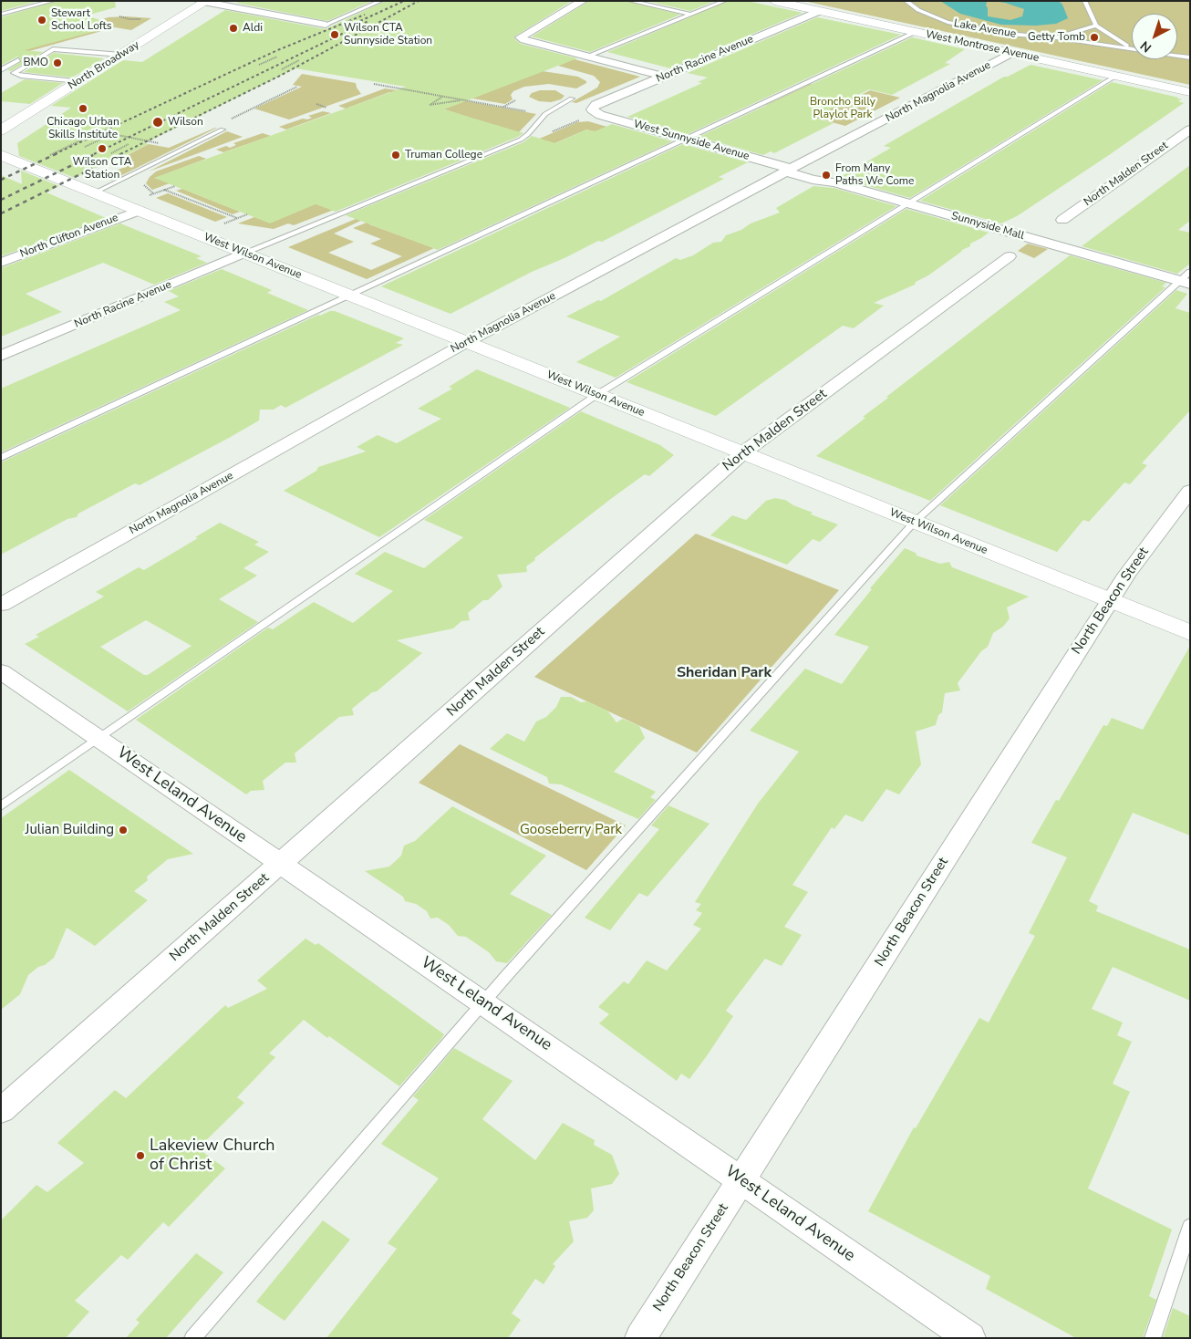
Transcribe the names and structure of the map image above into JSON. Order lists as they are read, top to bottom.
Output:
{
  "streets": {
    "street": [
      "West Montrose Avenue",
      "North Racine Avenue",
      "North Broadway",
      "North Magnolia Avenue",
      "West Sunnyside Avenue",
      "North Malden Street",
      "Sunnyside Mall",
      "North Clifton Avenue",
      "West Wilson Avenue",
      "North Beacon Street",
      "West Leland Avenue"
    ],
    "lane": ["Lake Avenue"]
  },
  "crossings": [
    ["West Montrose Avenue", "North Racine Avenue"],
    ["West Montrose Avenue", "North Magnolia Avenue"],
    ["North Racine Avenue", "West Sunnyside Avenue"],
    ["North Racine Avenue", "West Wilson Avenue"],
    ["North Magnolia Avenue", "West Sunnyside Avenue"],
    ["North Magnolia Avenue", "Sunnyside Mall"],
    ["North Magnolia Avenue", "West Wilson Avenue"],
    ["West Sunnyside Avenue", "Sunnyside Mall"],
    ["North Malden Street", "West Wilson Avenue"],
    ["North Malden Street", "West Leland Avenue"],
    ["North Clifton Avenue", "West Wilson Avenue"],
    ["West Wilson Avenue", "North Beacon Street"],
    ["North Beacon Street", "West Leland Avenue"]
  ],
  "districts": ["Sheridan Park"],
  "parks": ["Broncho Billy Playlot Park", "Gooseberry Park"],
  "places": [
    "Stewart School Lofts",
    "Aldi",
    "Wilson CTA Sunnyside Station",
    "Getty Tomb",
    "BMO",
    "Chicago Urban Skills Institute",
    "Wilson",
    "Wilson CTA Station",
    "Truman College",
    "From Many Paths We Come",
    "Julian Building",
    "Lakeview Church of Christ"
  ],
  "north": "bottom left"
}
